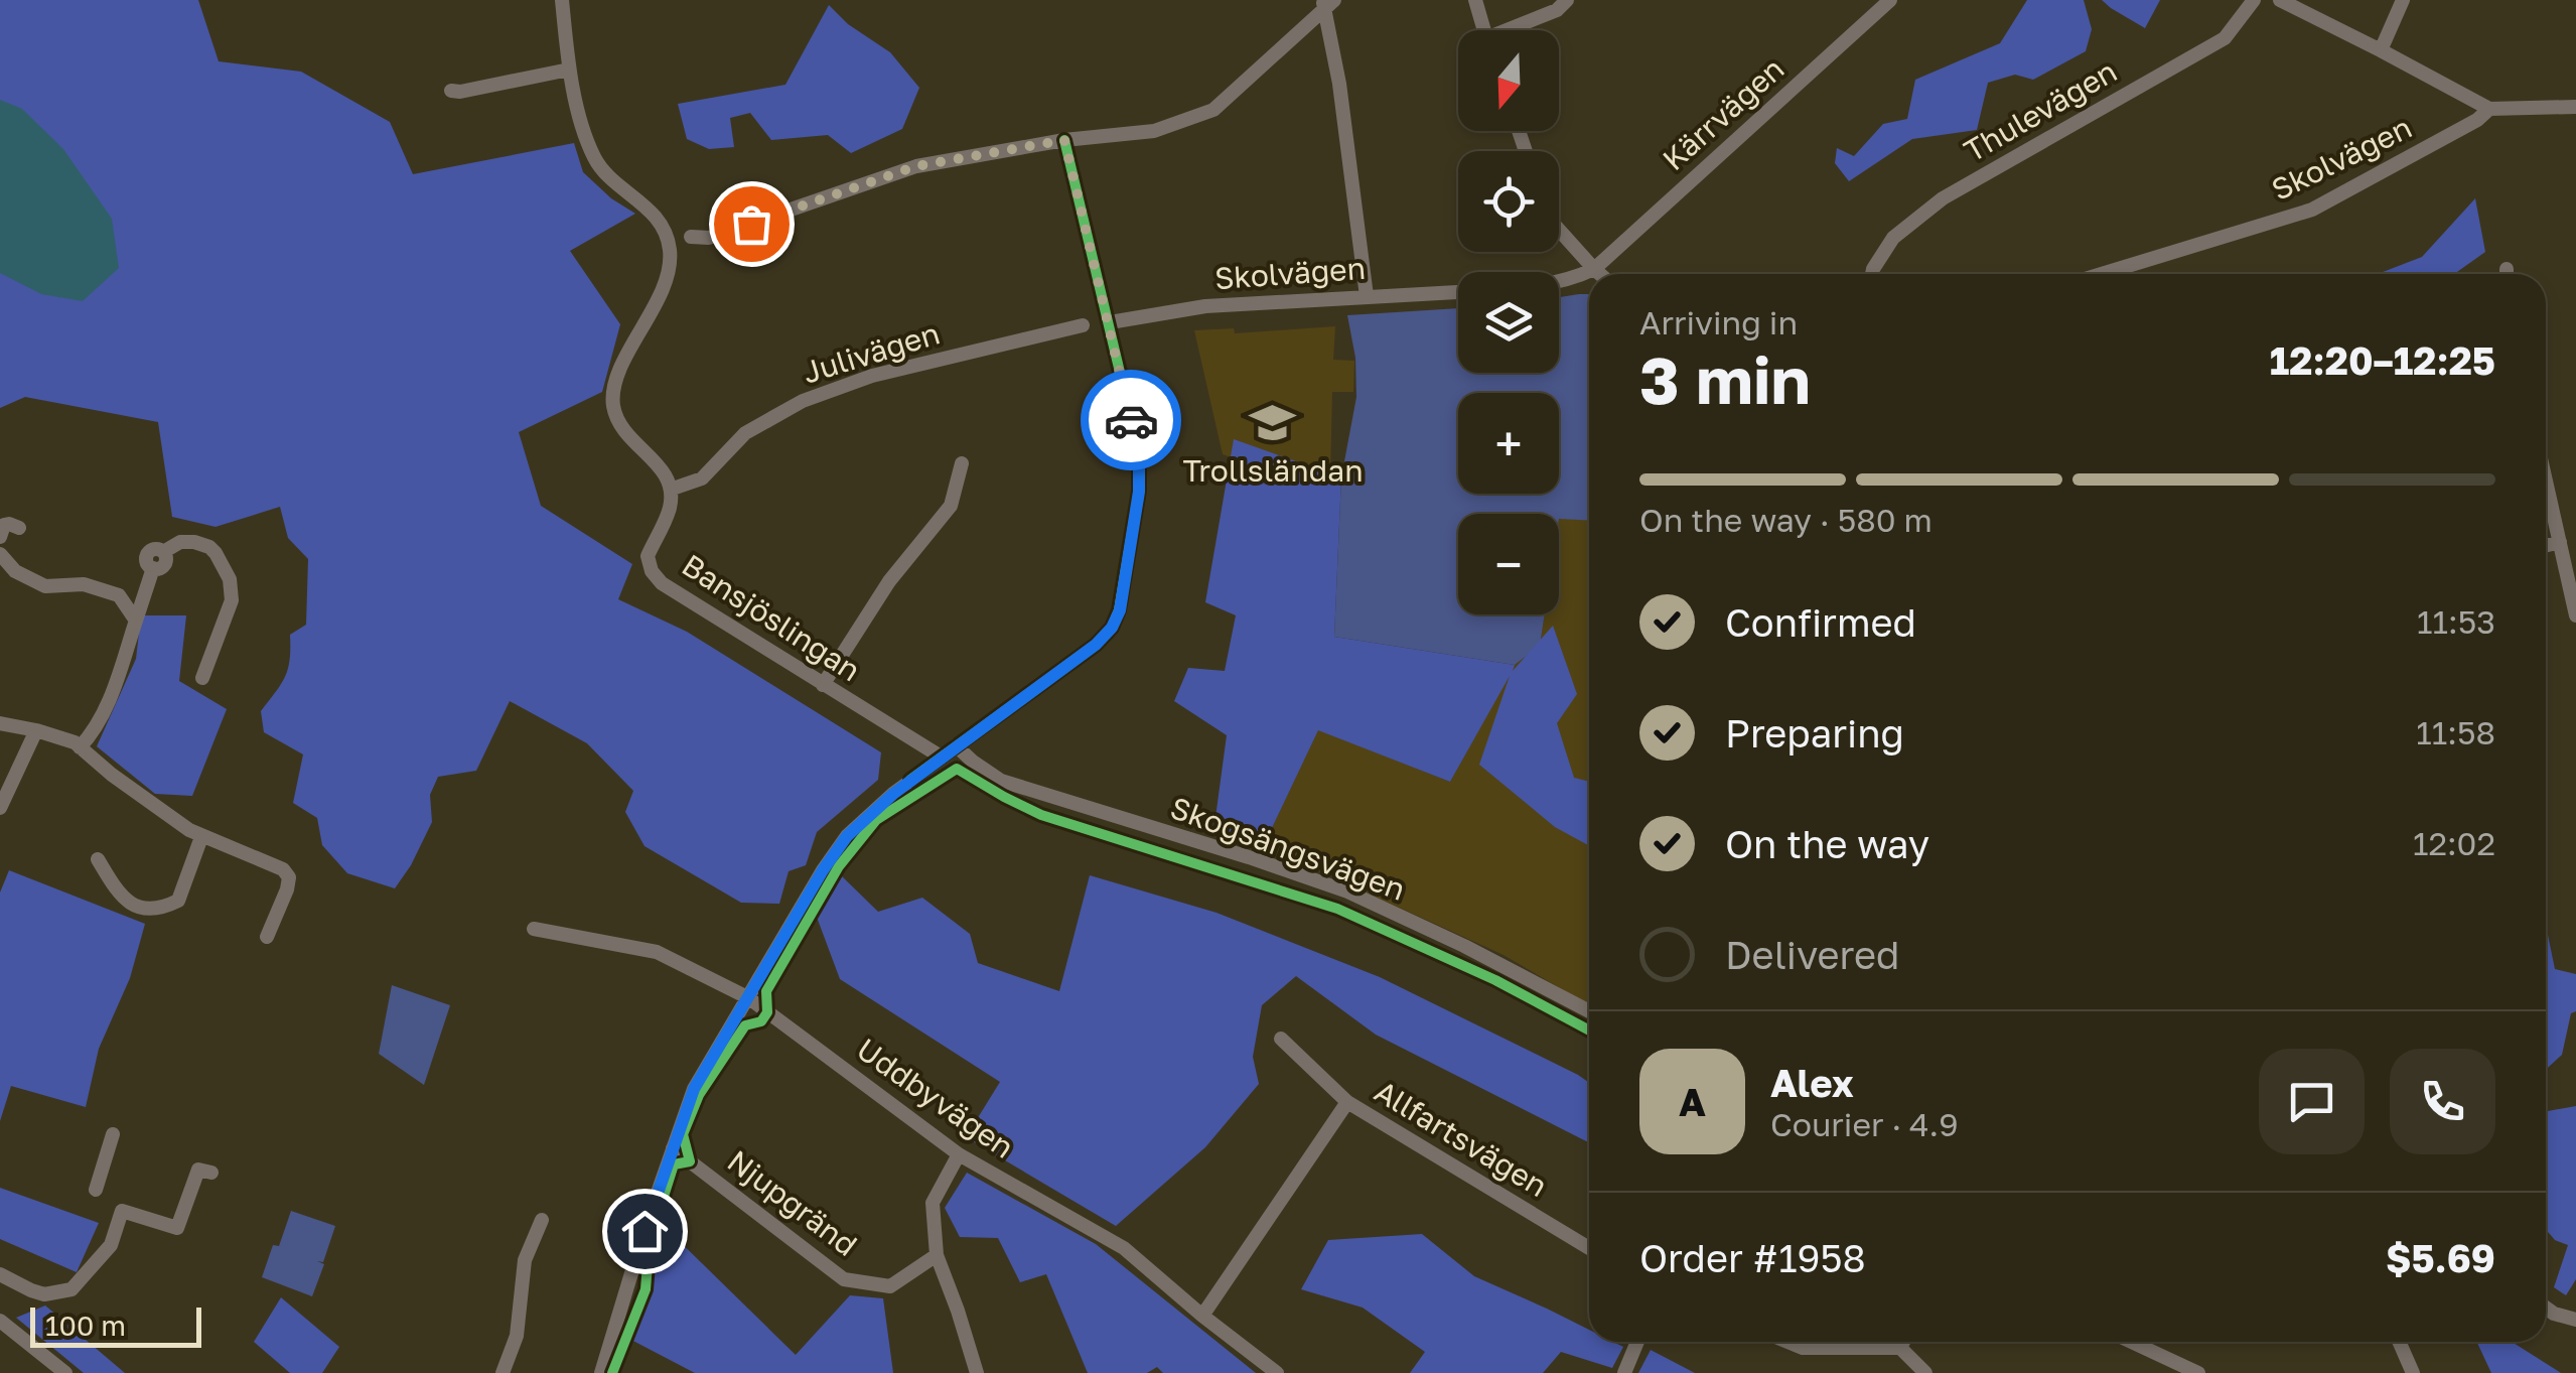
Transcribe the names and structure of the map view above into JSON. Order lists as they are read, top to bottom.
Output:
{
  "streets": {
    "street": [
      "Thulevägen",
      "Kärrvägen",
      "Skolvägen",
      "Julivägen",
      "Bansjöslingan",
      "Skogsängsvägen",
      "Uddbyvägen",
      "Allfartsvägen",
      "Njupgränd"
    ]
  },
  "crossings": [
    ["Julivägen", "Bansjöslingan"],
    ["Uddbyvägen", "Allfartsvägen"]
  ],
  "places": {
    "school or university": ["Trollsländan"]
  },
  "scale_bar": "100 m",
  "north": "bottom",
  "page": {
    "map_buttons": ["+", "−"],
    "heading": ["3 min", "Arriving in", "12:20–12:25"],
    "panel": [
      "Alex",
      "Courier · 4.9",
      "Order #1958",
      "$5.69"
    ],
    "bar": "On the way · 580 m",
    "list": [
      ["Confirmed", "11:53"],
      ["Preparing", "11:58"],
      ["On the way", "12:02"],
      "Delivered"
    ],
    "round": "A",
    "scale": "100 m"
  }
}
